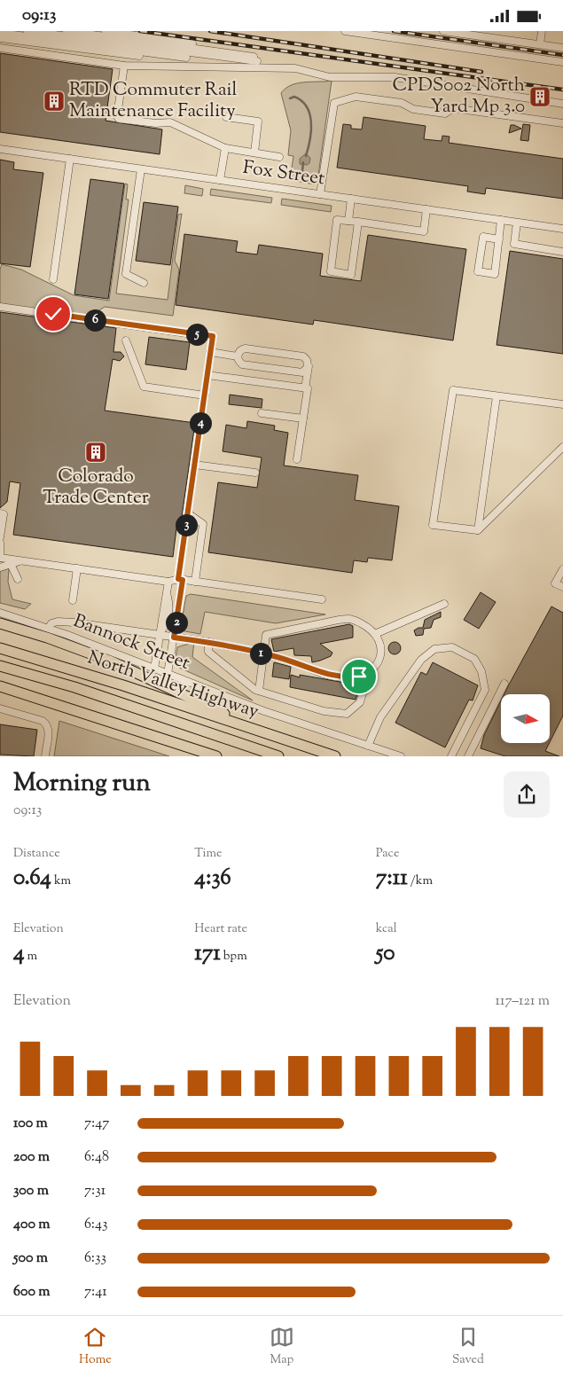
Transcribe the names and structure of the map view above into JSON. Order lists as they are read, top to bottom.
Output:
{
  "streets": {
    "highway": ["North Valley Highway"],
    "street": ["Fox Street", "Bannock Street"]
  },
  "places": {
    "building": ["CPDS002 North Yard Mp 3.0", "RTD Commuter Rail Maintenance Facility", "Colorado Trade Center"]
  },
  "north": "right",
  "page": {
    "status": "09:13",
    "pins": [
      "6",
      "5",
      "4",
      "3",
      "2",
      "1"
    ],
    "heading": ["Morning run", "09:13"],
    "stats": [
      ["Distance", "0.64 km"],
      ["Time", "4:36"],
      ["Pace", "7:11 /km"],
      ["Elevation", "4 m"],
      ["Heart rate", "171 bpm"],
      ["kcal", "50"]
    ],
    "chart": ["Elevation", "117–121 m"],
    "list": [
      {
        "name": "100 m",
        "note": "7:47"
      },
      {
        "name": "200 m",
        "note": "6:48"
      },
      {
        "name": "300 m",
        "note": "7:31"
      },
      {
        "name": "400 m",
        "note": "6:43"
      },
      {
        "name": "500 m",
        "note": "6:33"
      },
      {
        "name": "600 m",
        "note": "7:41"
      }
    ],
    "tabs": ["Home", "Map", "Saved"]
  }
}
